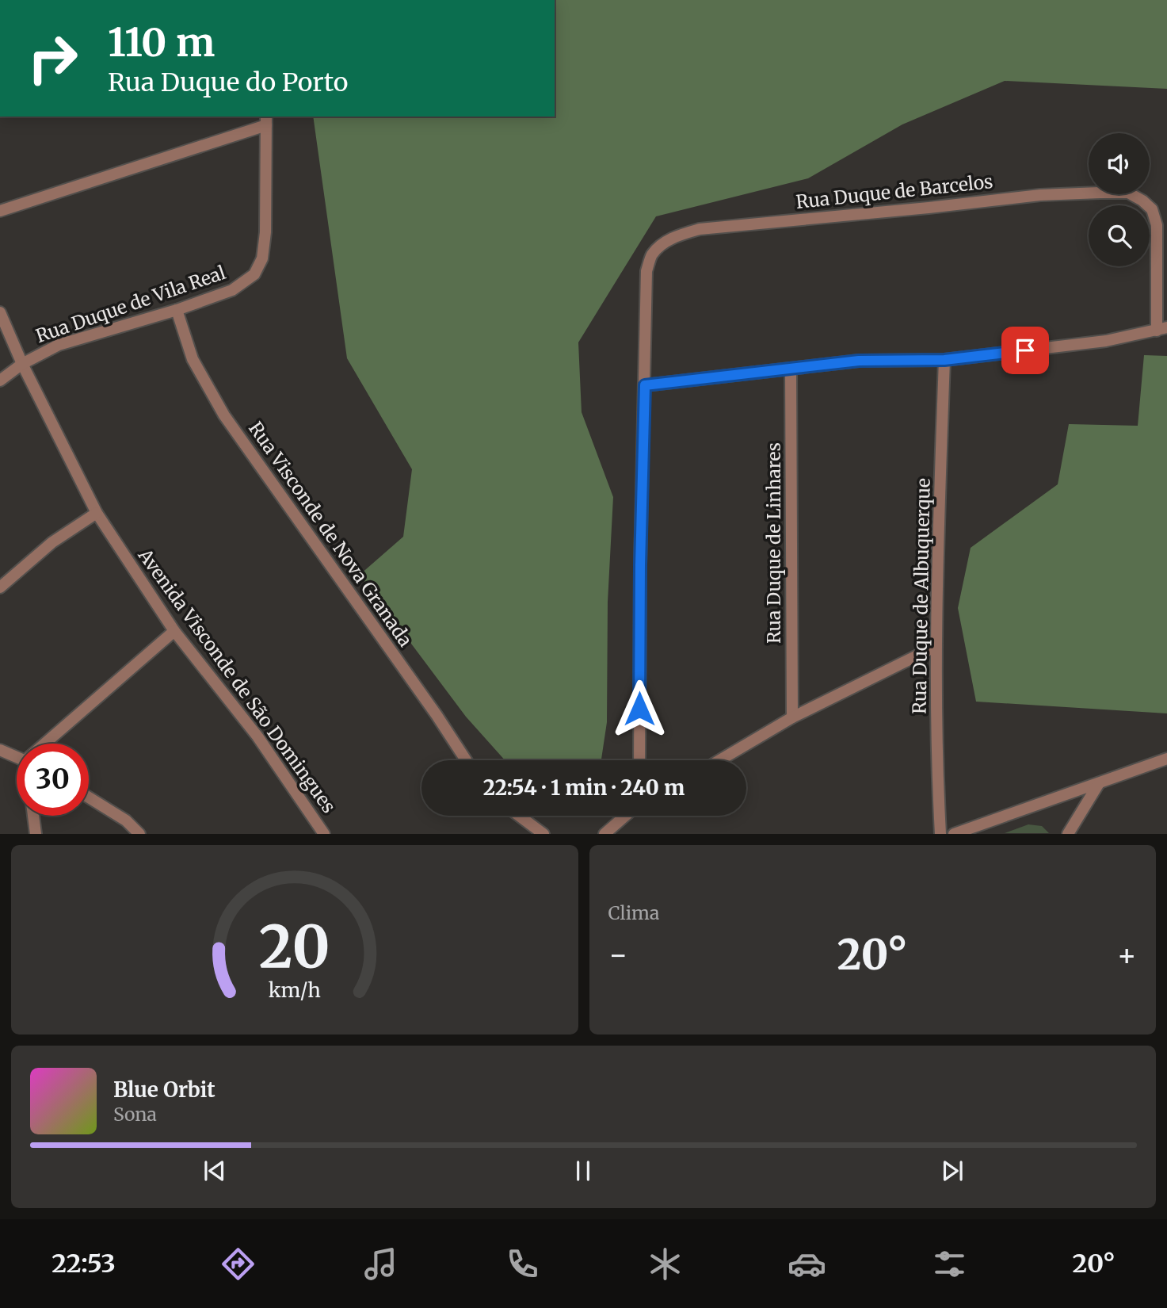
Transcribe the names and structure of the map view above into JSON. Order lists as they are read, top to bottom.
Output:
{
  "streets": {
    "street": [
      "Rua Duque de Barcelos",
      "Rua Duque de Vila Real",
      "Rua Visconde de Nova Granada",
      "Rua Duque de Linhares",
      "Rua Duque de Albuquerque",
      "Avenida Visconde de São Domingues"
    ]
  },
  "crossings": [
    ["Rua Duque de Vila Real", "Rua Visconde de Nova Granada"],
    ["Rua Duque de Vila Real", "Avenida Visconde de São Domingues"]
  ],
  "page": {
    "turn": ["110 m", "Rua Duque do Porto"],
    "limit": "30",
    "trip": "22:54 · 1 min · 240 m",
    "tile": "Clima",
    "heat": ["−", "20°", "+"],
    "song": ["Blue Orbit", "Sona"],
    "tabs": ["22:53", "20°"],
    "gauge": ["20", "km/h"]
  }
}
